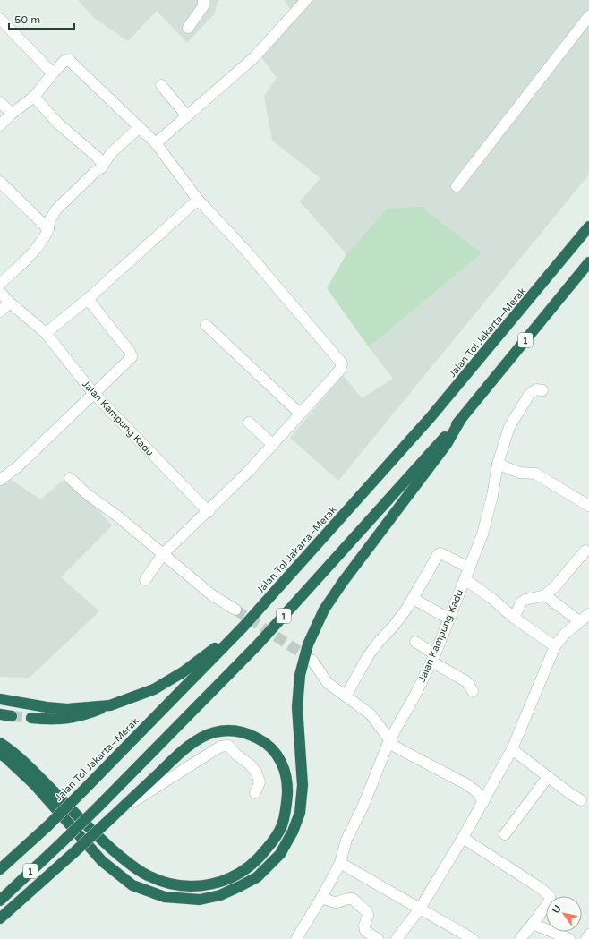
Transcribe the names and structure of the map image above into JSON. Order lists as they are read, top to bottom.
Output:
{
  "streets": {
    "highway": ["Jalan Tol Jakarta–Merak", "1"],
    "street": ["Jalan Kampung Kadu"]
  },
  "scale_bar": "50 m",
  "north": "top left"
}
